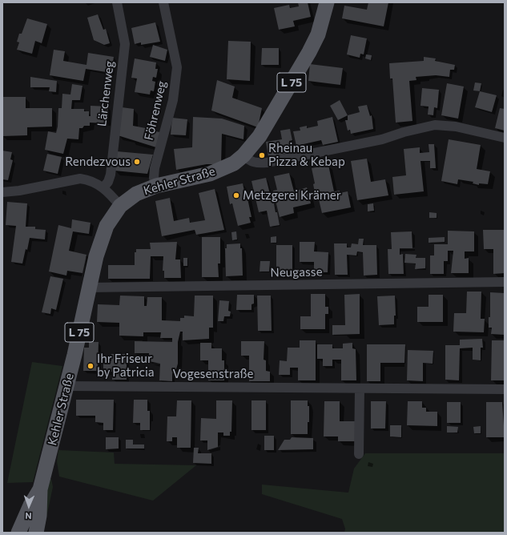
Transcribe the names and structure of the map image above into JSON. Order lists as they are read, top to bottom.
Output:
{
  "streets": {
    "main road": ["L 75", "Kehler Straße"],
    "street": [
      "Lärchenweg",
      "Föhrenweg",
      "Neugasse",
      "Vogesenstraße"
    ]
  },
  "crossings": [
    ["L 75", "Kehler Straße"],
    ["Föhrenweg", "Kehler Straße"],
    ["Kehler Straße", "Neugasse"],
    ["Kehler Straße", "Vogesenstraße"]
  ],
  "places": [
    "Rheinau Pizza & Kebap",
    "Rendezvous",
    "Metzgerei Krämer",
    "Ihr Friseur by Patricia"
  ],
  "north": "bottom"
}
